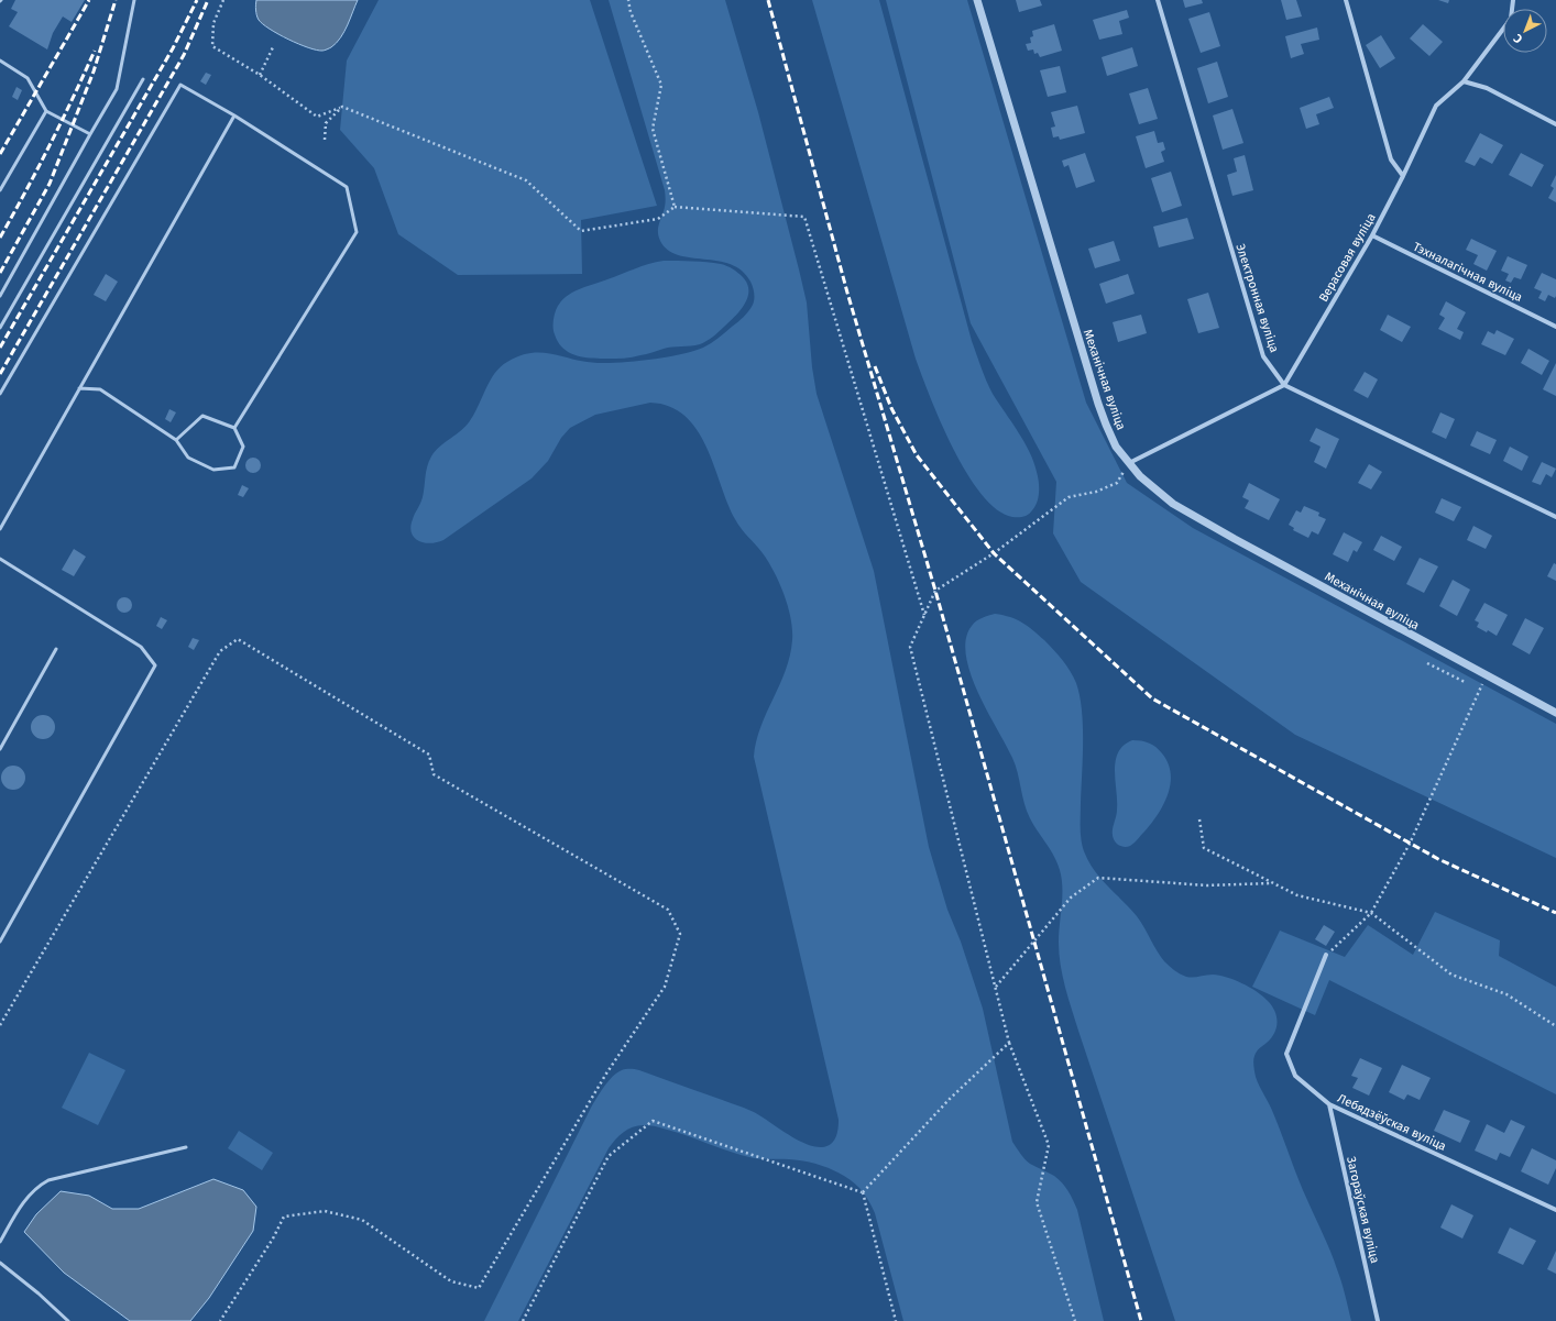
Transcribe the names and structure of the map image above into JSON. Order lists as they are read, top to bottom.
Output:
{
  "streets": {
    "street": [
      "Верасовая вуліца",
      "Тэхналагічная вуліца",
      "Электронная вуліца",
      "Механічная вуліца",
      "Лебядзёўская вуліца",
      "Загораўская вуліца"
    ]
  },
  "crossings": [
    ["Верасовая вуліца", "Тэхналагічная вуліца"],
    ["Верасовая вуліца", "Электронная вуліца"],
    ["Лебядзёўская вуліца", "Загораўская вуліца"]
  ],
  "north": "bottom left"
}
